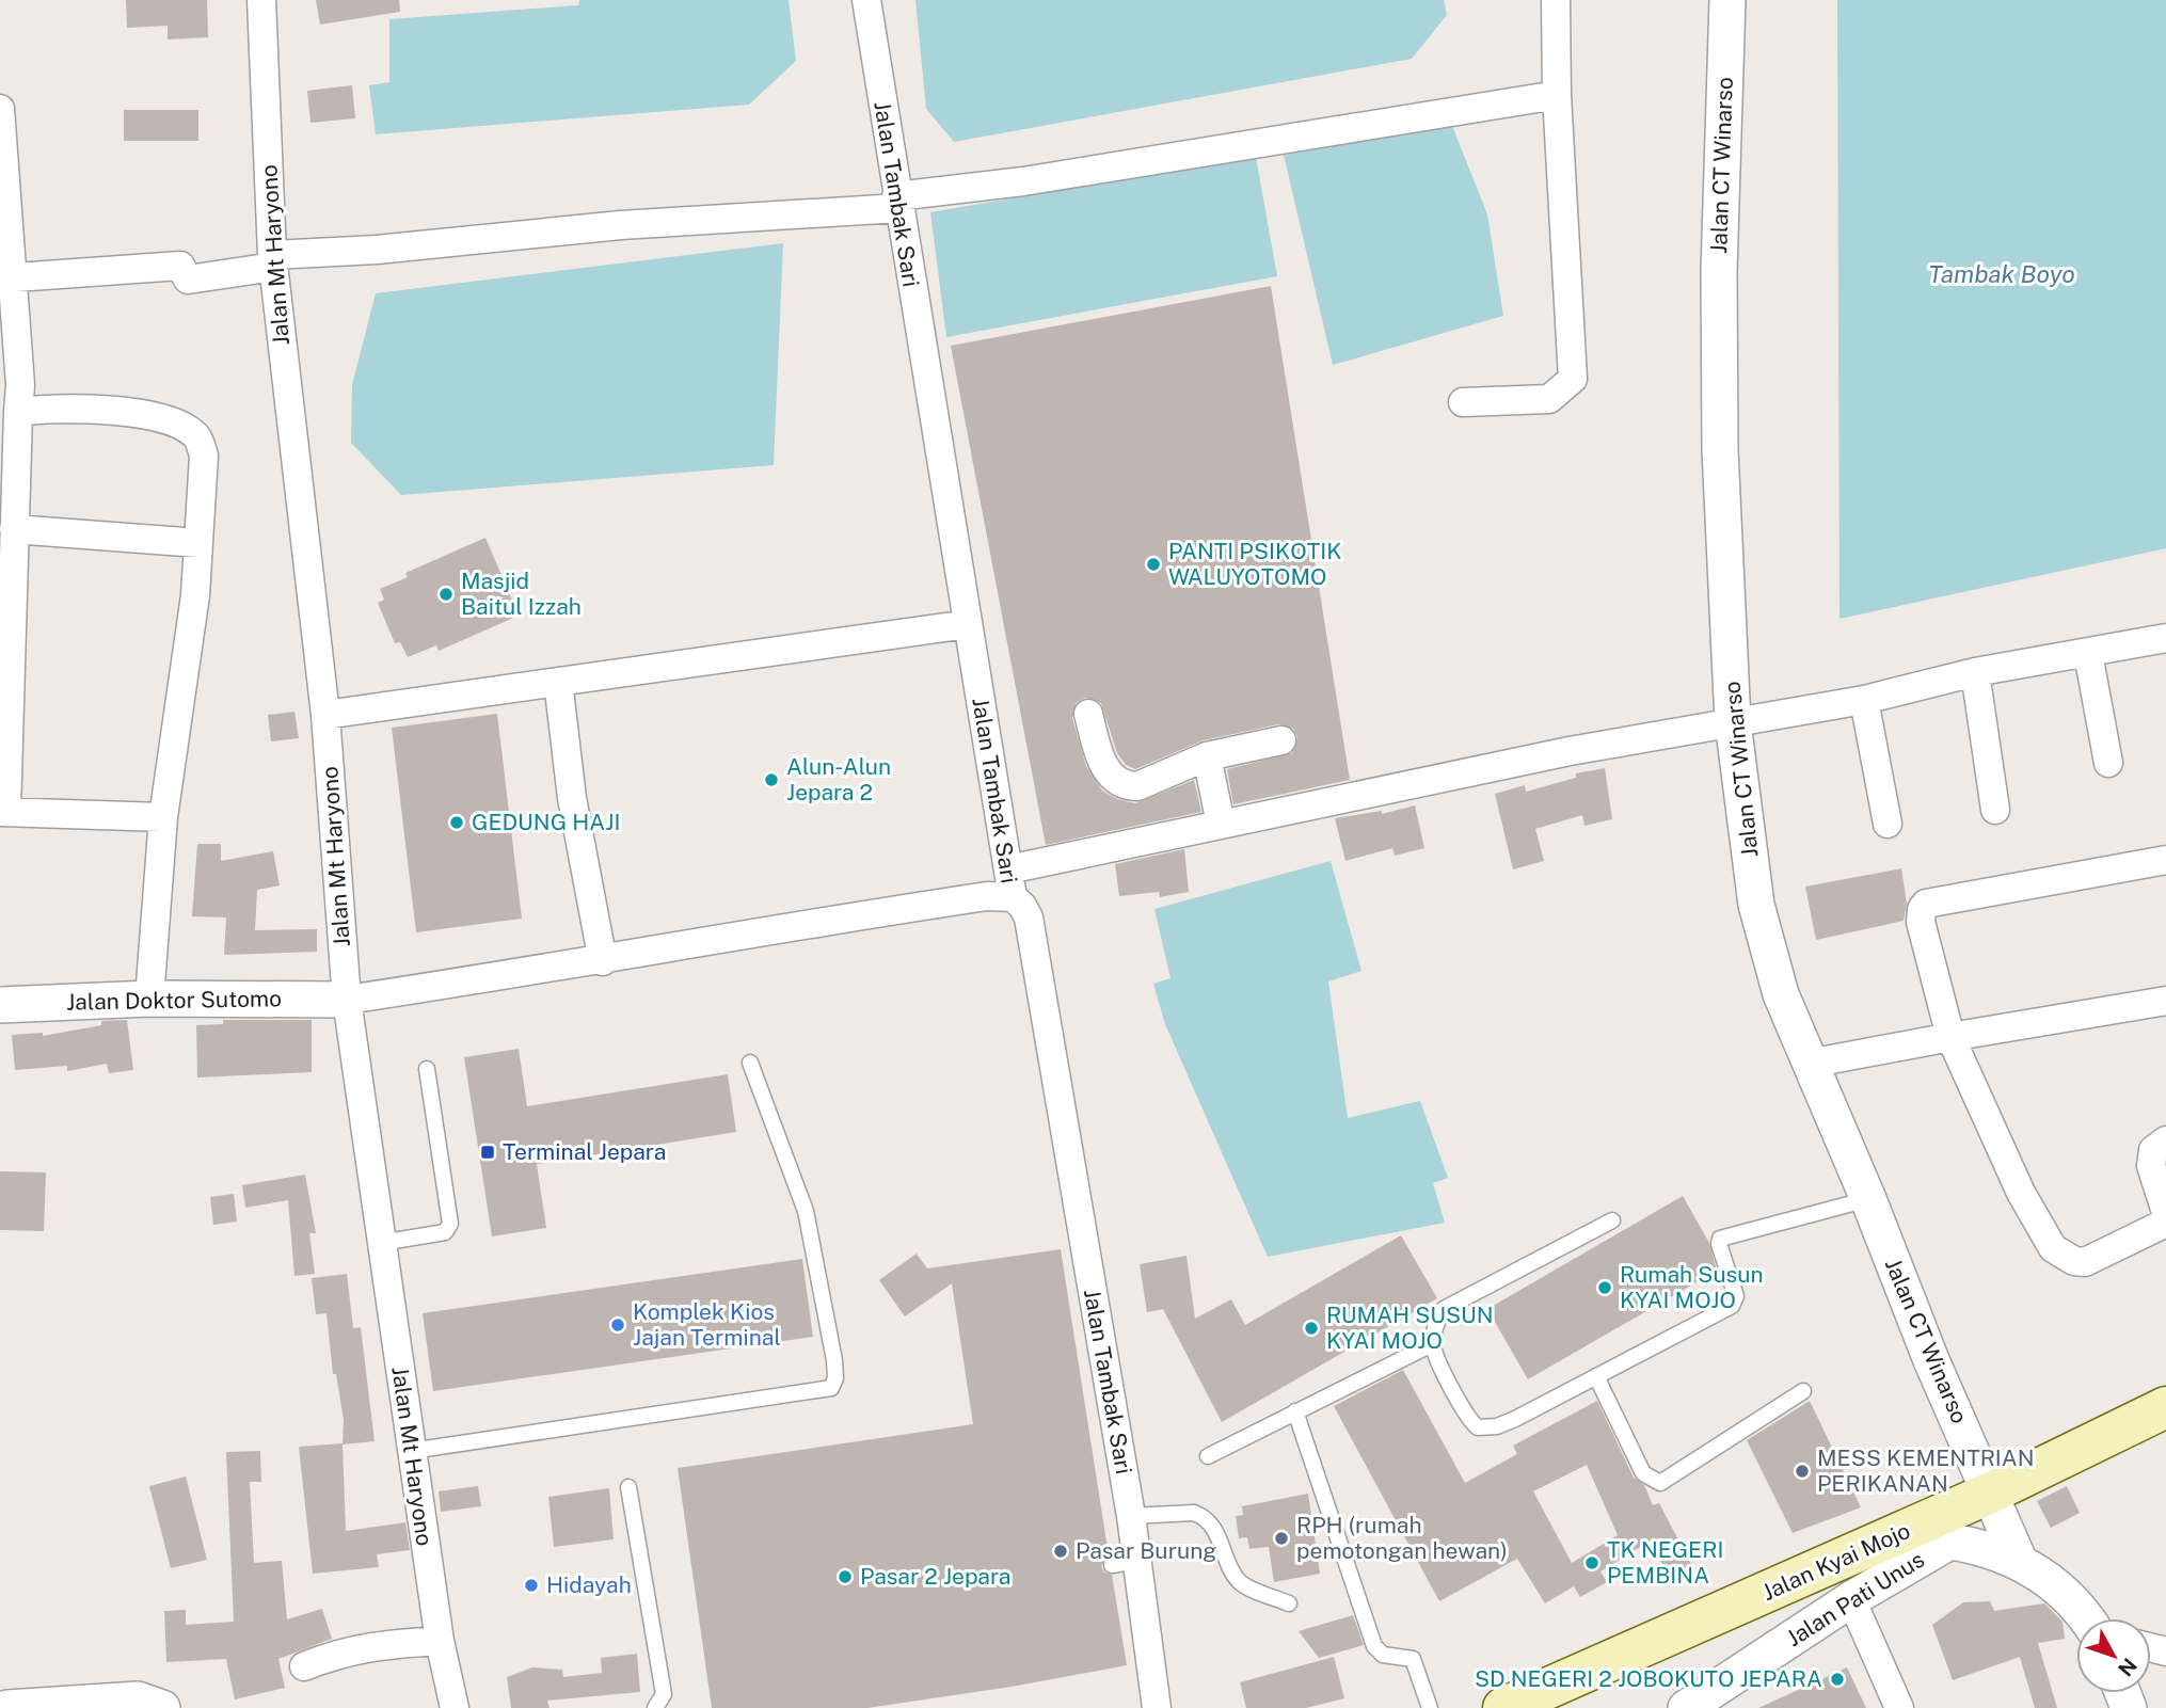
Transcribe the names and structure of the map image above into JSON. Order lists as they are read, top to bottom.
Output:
{
  "streets": {
    "main road": ["Jalan Kyai Mojo"],
    "street": [
      "Jalan CT Winarso",
      "Jalan Tambak Sari",
      "Jalan Mt Haryono",
      "Jalan Doktor Sutomo",
      "Jalan Pati Unus"
    ]
  },
  "crossings": [
    ["Jalan CT Winarso", "Jalan Kyai Mojo"],
    ["Jalan Mt Haryono", "Jalan Doktor Sutomo"]
  ],
  "water": ["Tambak Boyo"],
  "places": {
    "other": [
      "PANTI PSIKOTIK WALUYOTOMO",
      "Masjid Baitul Izzah",
      "Alun-Alun Jepara 2",
      "GEDUNG HAJI",
      "Rumah Susun KYAI MOJO",
      "Komplek Kios Jajan Terminal",
      "RUMAH SUSUN KYAI MOJO",
      "MESS KEMENTRIAN PERIKANAN",
      "RPH (rumah pemotongan hewan)",
      "Pasar Burung",
      "TK NEGERI PEMBINA",
      "Pasar 2 Jepara",
      "Hidayah",
      "SD NEGERI 2 JOBOKUTO JEPARA"
    ],
    "transit": ["Terminal Jepara"]
  },
  "north": "bottom right"
}
